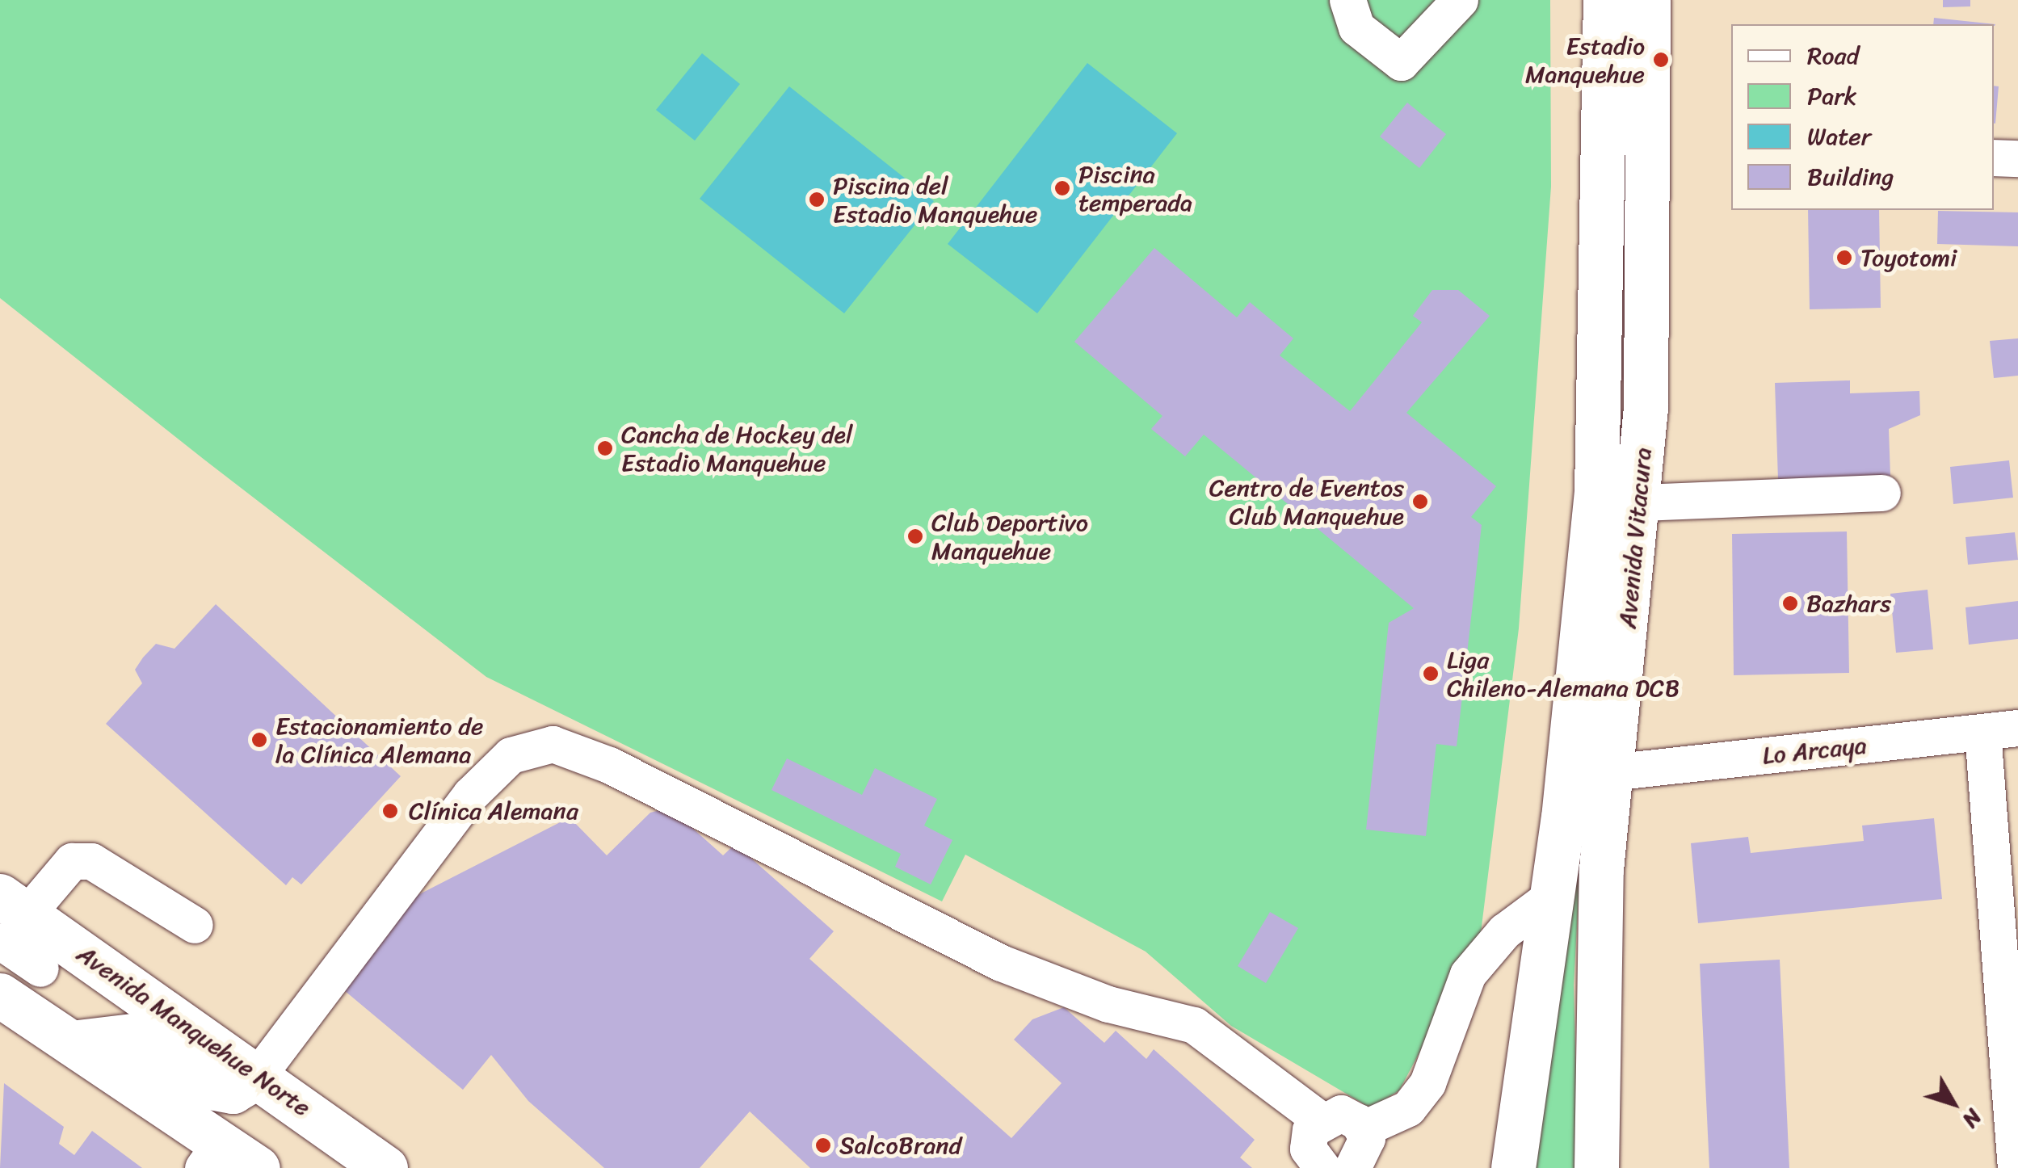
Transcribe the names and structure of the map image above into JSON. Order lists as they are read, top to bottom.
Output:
{
  "streets": {
    "main road": ["Avenida Vitacura", "Avenida Manquehue Norte"],
    "street": ["Lo Arcaya"]
  },
  "crossings": [
    ["Avenida Vitacura", "Lo Arcaya"]
  ],
  "places": [
    "Estadio Manquehue",
    "Piscina temperada",
    "Piscina del Estadio Manquehue",
    "Toyotomi",
    "Cancha de Hockey del Estadio Manquehue",
    "Centro de Eventos Club Manquehue",
    "Club Deportivo Manquehue",
    "Bazhars",
    "Liga Chileno-Alemana DCB",
    "Estacionamiento de la Clínica Alemana",
    "Clínica Alemana",
    "SalcoBrand"
  ],
  "legend": [
    "Road",
    "Park",
    "Water",
    "Building"
  ],
  "north": "bottom right"
}
